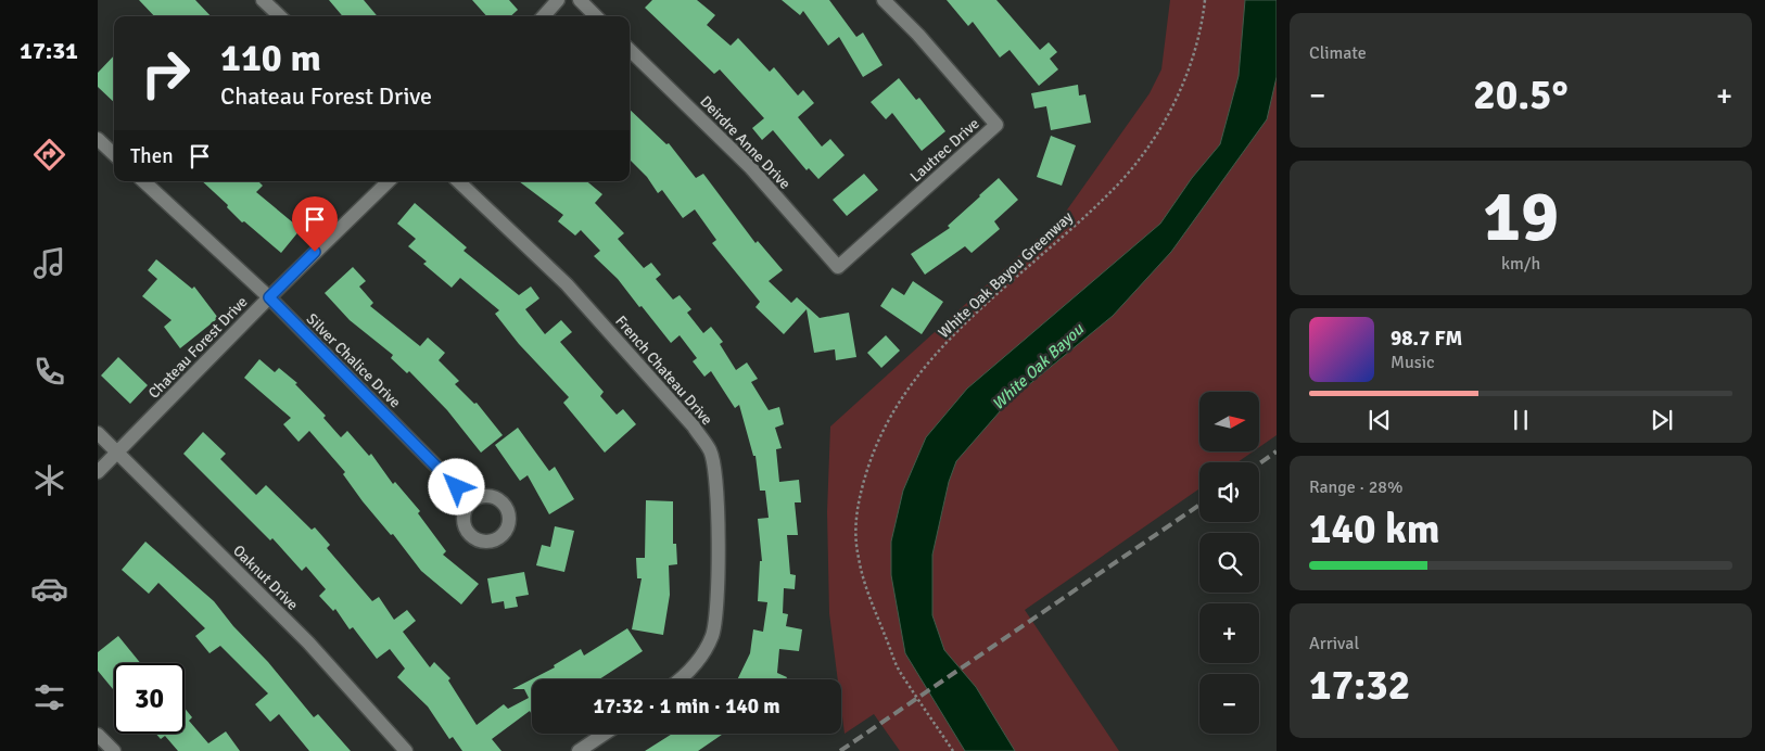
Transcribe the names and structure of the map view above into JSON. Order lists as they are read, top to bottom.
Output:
{
  "streets": {
    "street": [
      "Deirdre Anne Drive",
      "Lautrec Drive",
      "Chateau Forest Drive",
      "Silver Chalice Drive",
      "French Chateau Drive",
      "Oaknut Drive"
    ],
    "path": ["White Oak Bayou Greenway"]
  },
  "crossings": [
    ["Deirdre Anne Drive", "Lautrec Drive"],
    ["Chateau Forest Drive", "Silver Chalice Drive"],
    ["Chateau Forest Drive", "Oaknut Drive"]
  ],
  "water": ["White Oak Bayou"],
  "north": "right",
  "page": {
    "tabs": "17:31",
    "tile": [
      "Climate",
      ["19", "km/h"],
      ["Range · 28%", "140 km"],
      ["Arrival", "17:32"]
    ],
    "turn": ["110 m", "Chateau Forest Drive"],
    "heat": ["−", "20.5°", "+"],
    "then": "Then",
    "song": ["98.7 FM", "Music"],
    "map_buttons": ["+", "−"],
    "limit": "30",
    "trip": "17:32 · 1 min · 140 m"
  }
}
